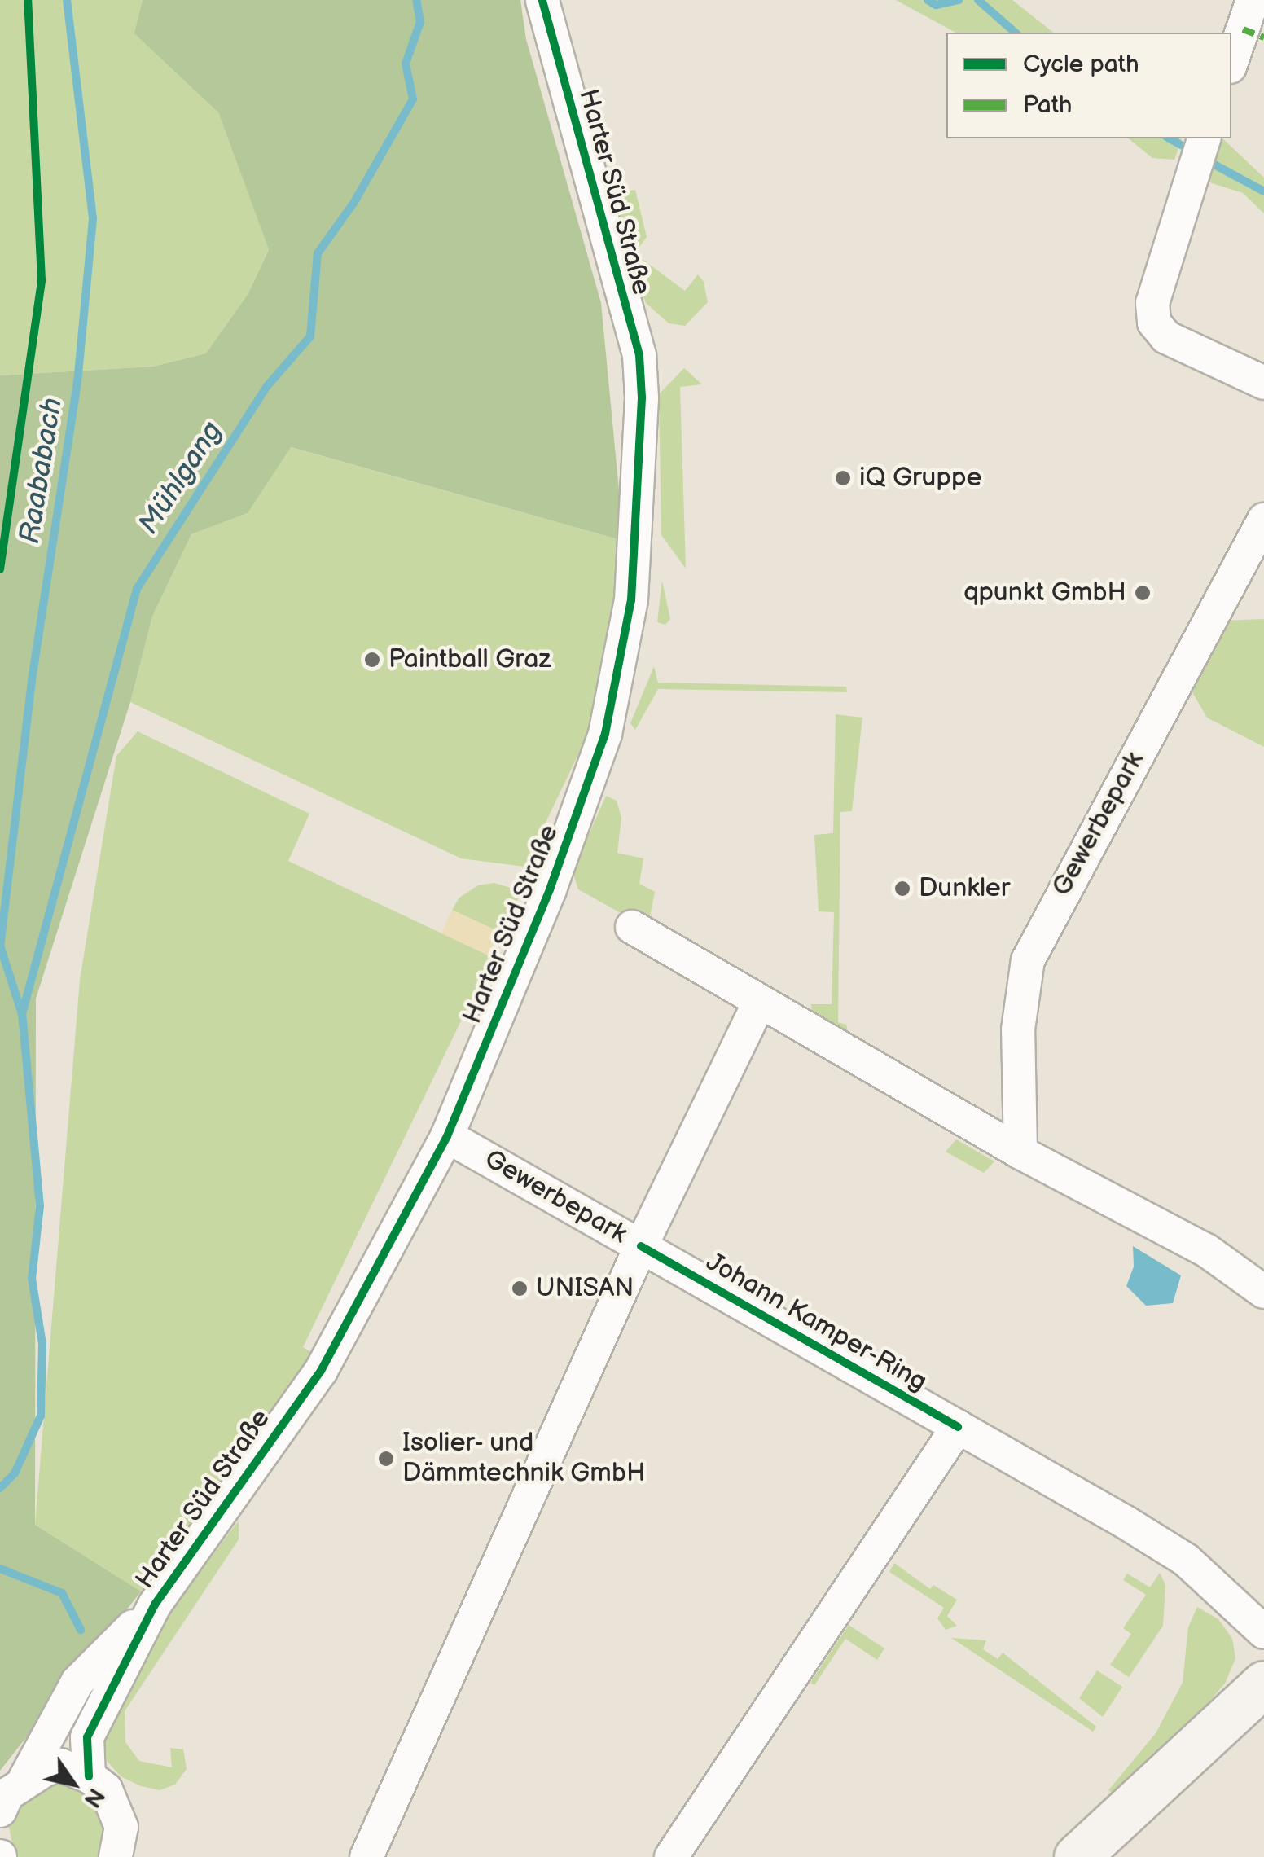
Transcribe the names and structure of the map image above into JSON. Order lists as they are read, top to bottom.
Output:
{
  "streets": {
    "street": ["Harter Süd Straße", "Gewerbepark", "Johann Kamper-Ring"]
  },
  "crossings": [
    ["Harter Süd Straße", "Gewerbepark"],
    ["Gewerbepark", "Johann Kamper-Ring"]
  ],
  "water": ["Raababach", "Mühlgang"],
  "places": [
    "iQ Gruppe",
    "qpunkt GmbH",
    "Paintball Graz",
    "Dunkler",
    "UNISAN",
    "Isolier- und Dämmtechnik GmbH"
  ],
  "legend": ["Cycle path", "Path"],
  "north": "bottom right"
}
